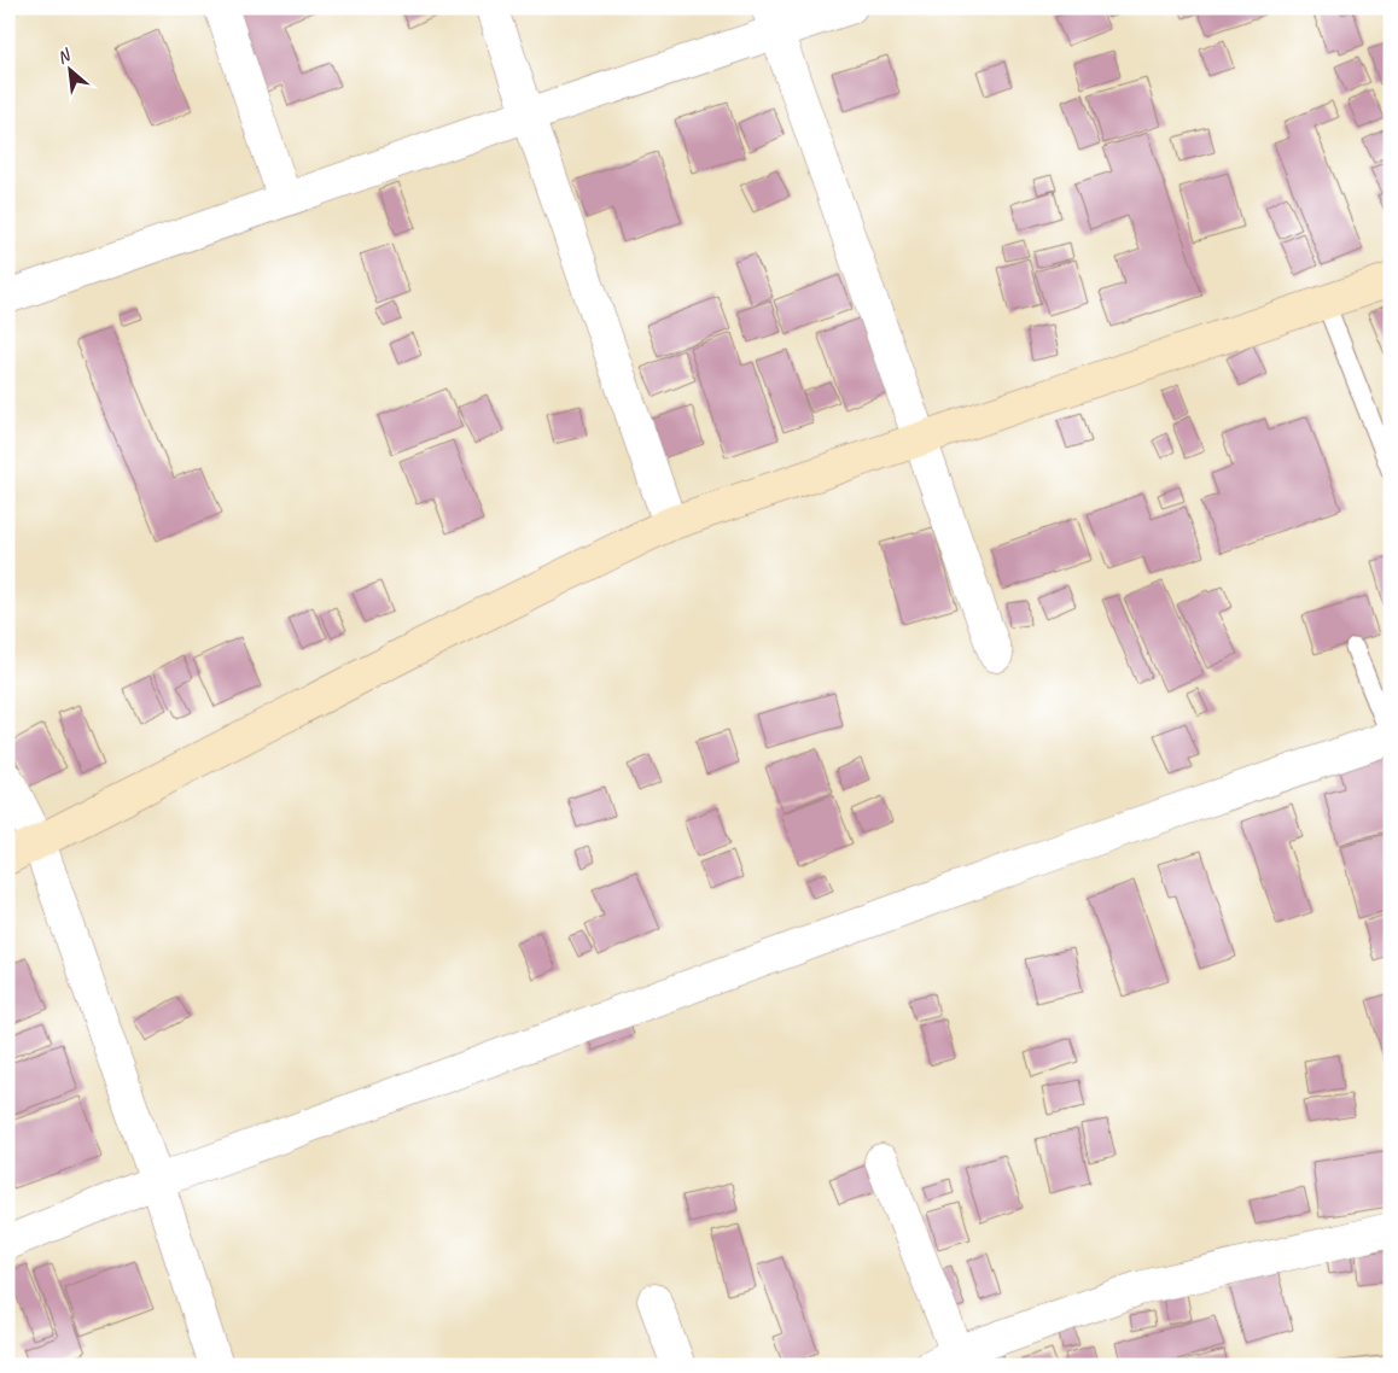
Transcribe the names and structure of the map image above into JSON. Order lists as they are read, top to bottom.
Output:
{
  "north": "top left"
}
